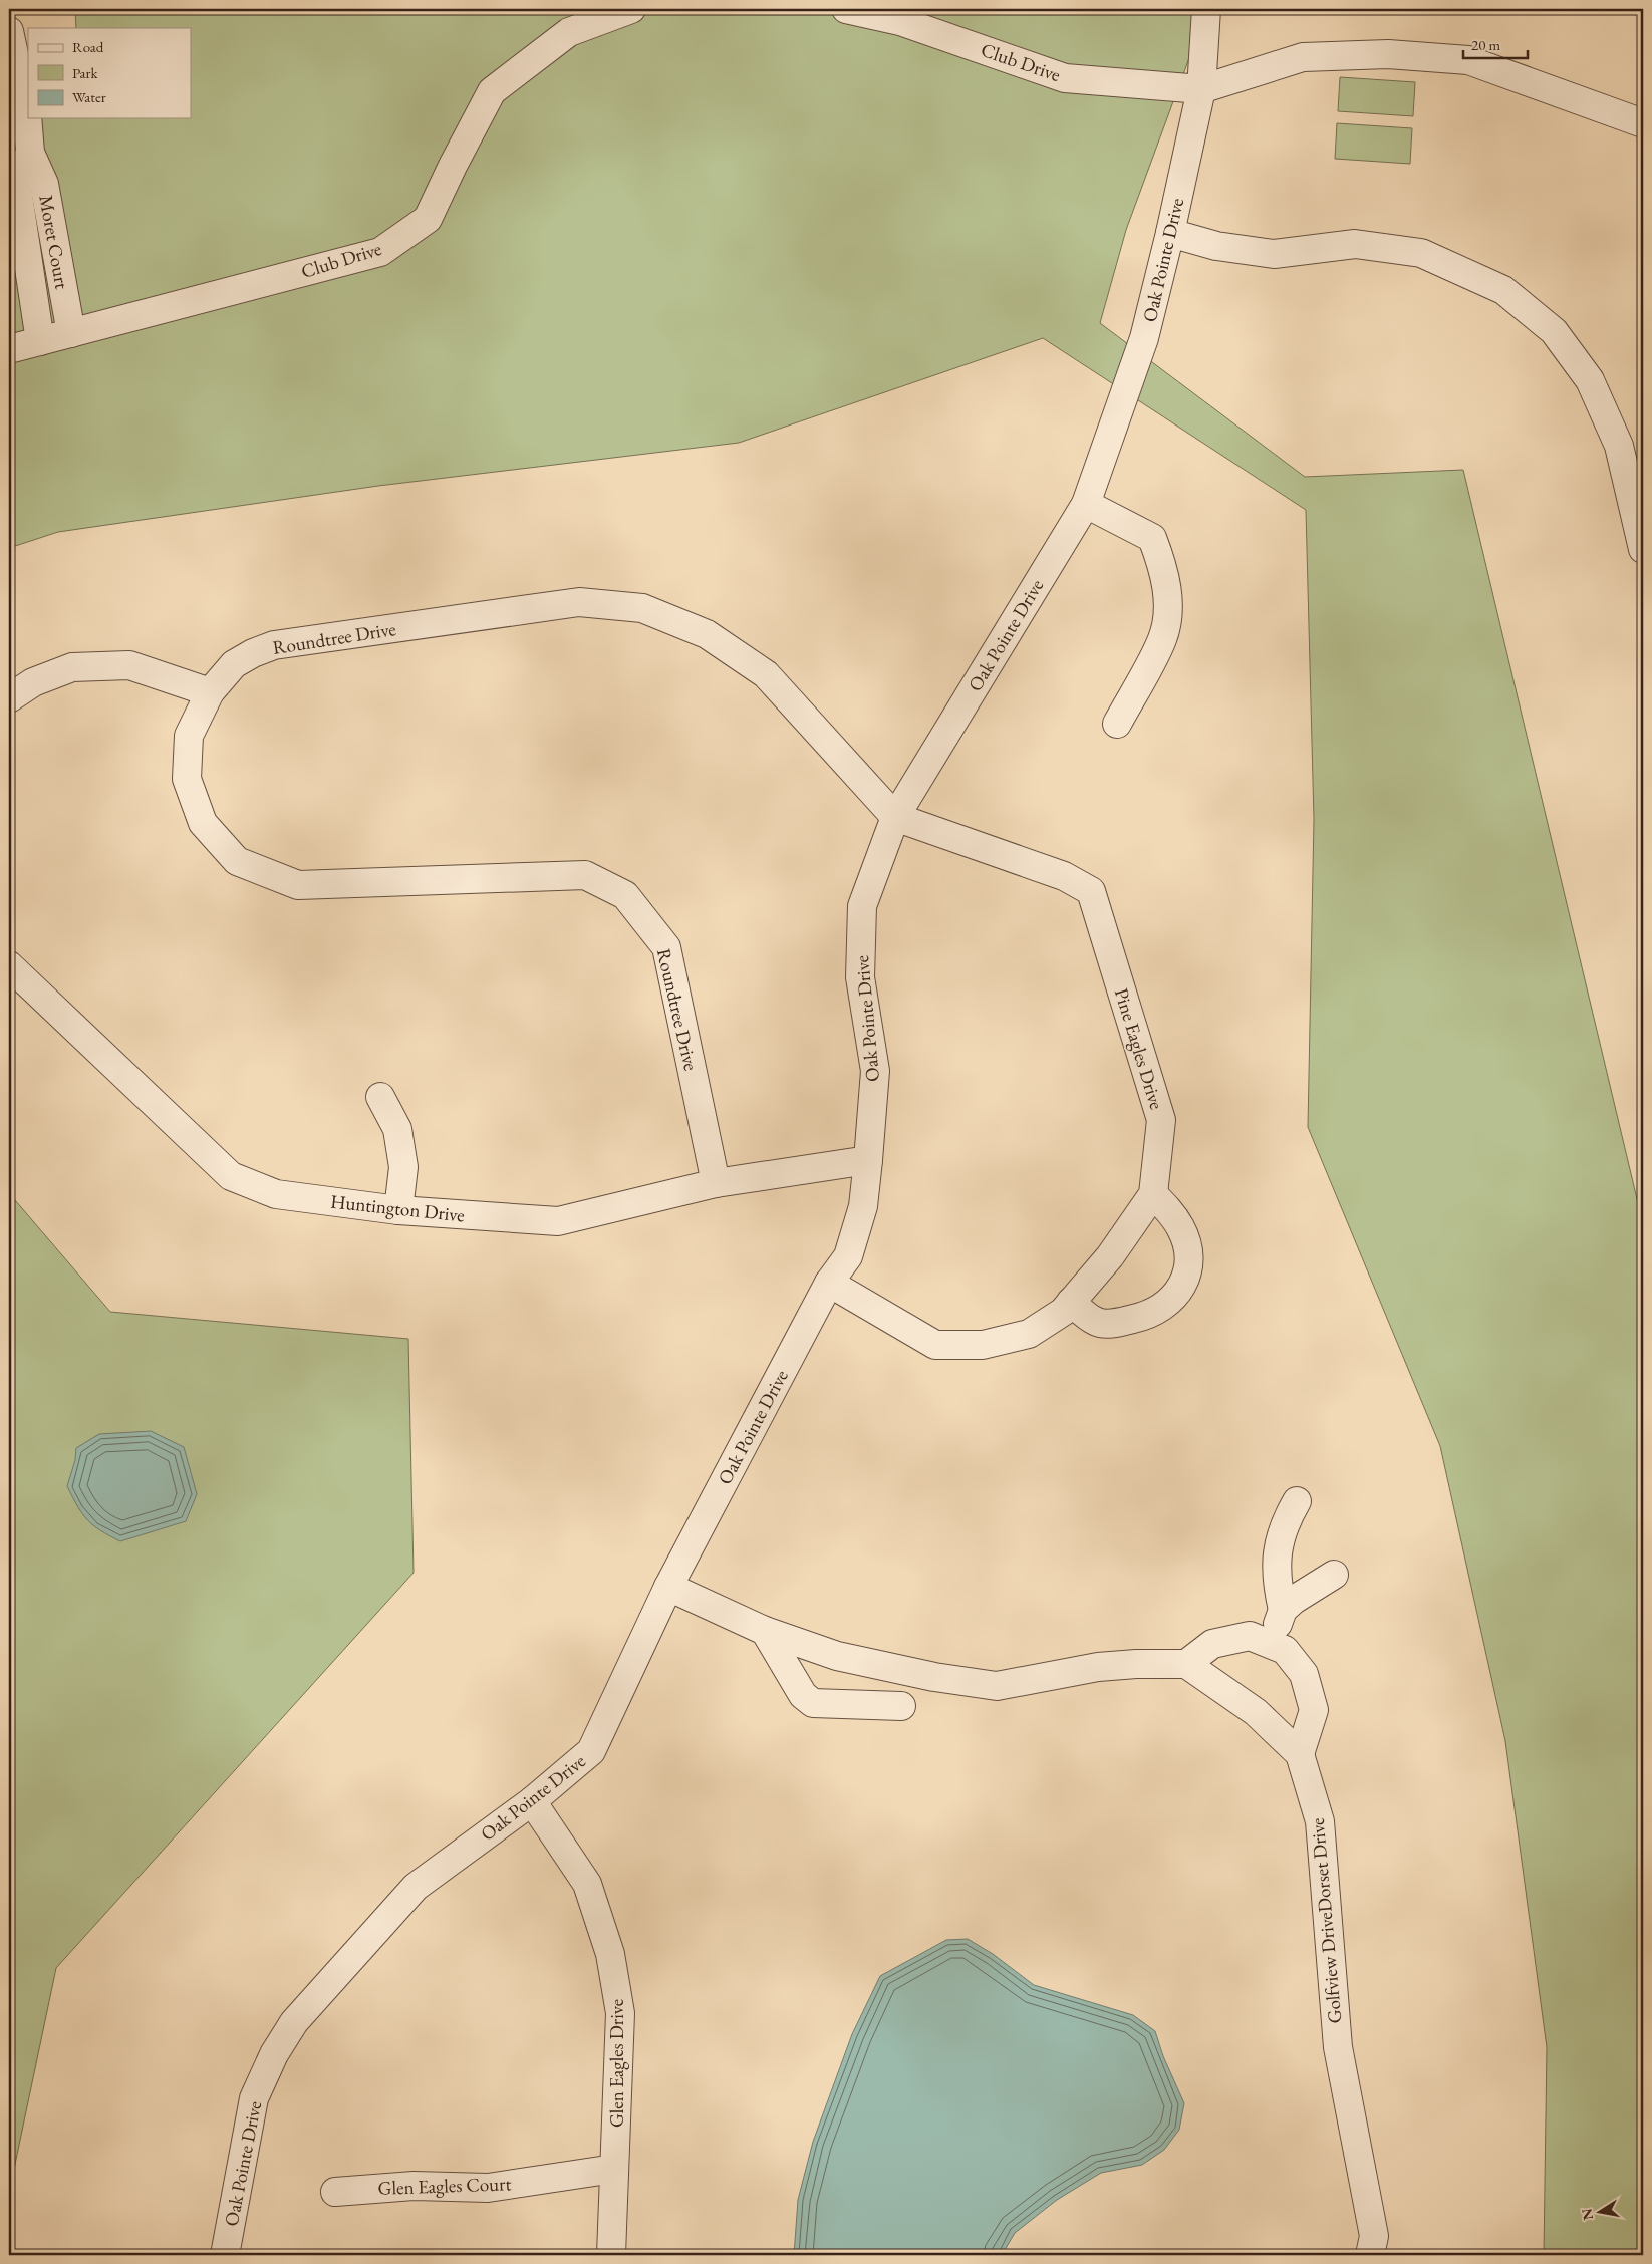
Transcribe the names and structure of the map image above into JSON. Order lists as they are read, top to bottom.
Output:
{
  "streets": {
    "street": [
      "Club Drive",
      "Moret Court",
      "Oak Pointe Drive",
      "Roundtree Drive",
      "Pine Eagles Drive",
      "Huntington Drive",
      "Golfview DriveDorset Drive",
      "Glen Eagles Drive",
      "Glen Eagles Court"
    ]
  },
  "crossings": [
    ["Club Drive", "Moret Court"],
    ["Club Drive", "Oak Pointe Drive"],
    ["Oak Pointe Drive", "Roundtree Drive"],
    ["Oak Pointe Drive", "Pine Eagles Drive"],
    ["Oak Pointe Drive", "Huntington Drive"],
    ["Oak Pointe Drive", "Glen Eagles Drive"],
    ["Roundtree Drive", "Pine Eagles Drive"],
    ["Roundtree Drive", "Huntington Drive"],
    ["Glen Eagles Drive", "Glen Eagles Court"]
  ],
  "legend": ["Road", "Park", "Water"],
  "scale_bar": "20 m",
  "north": "left"
}
